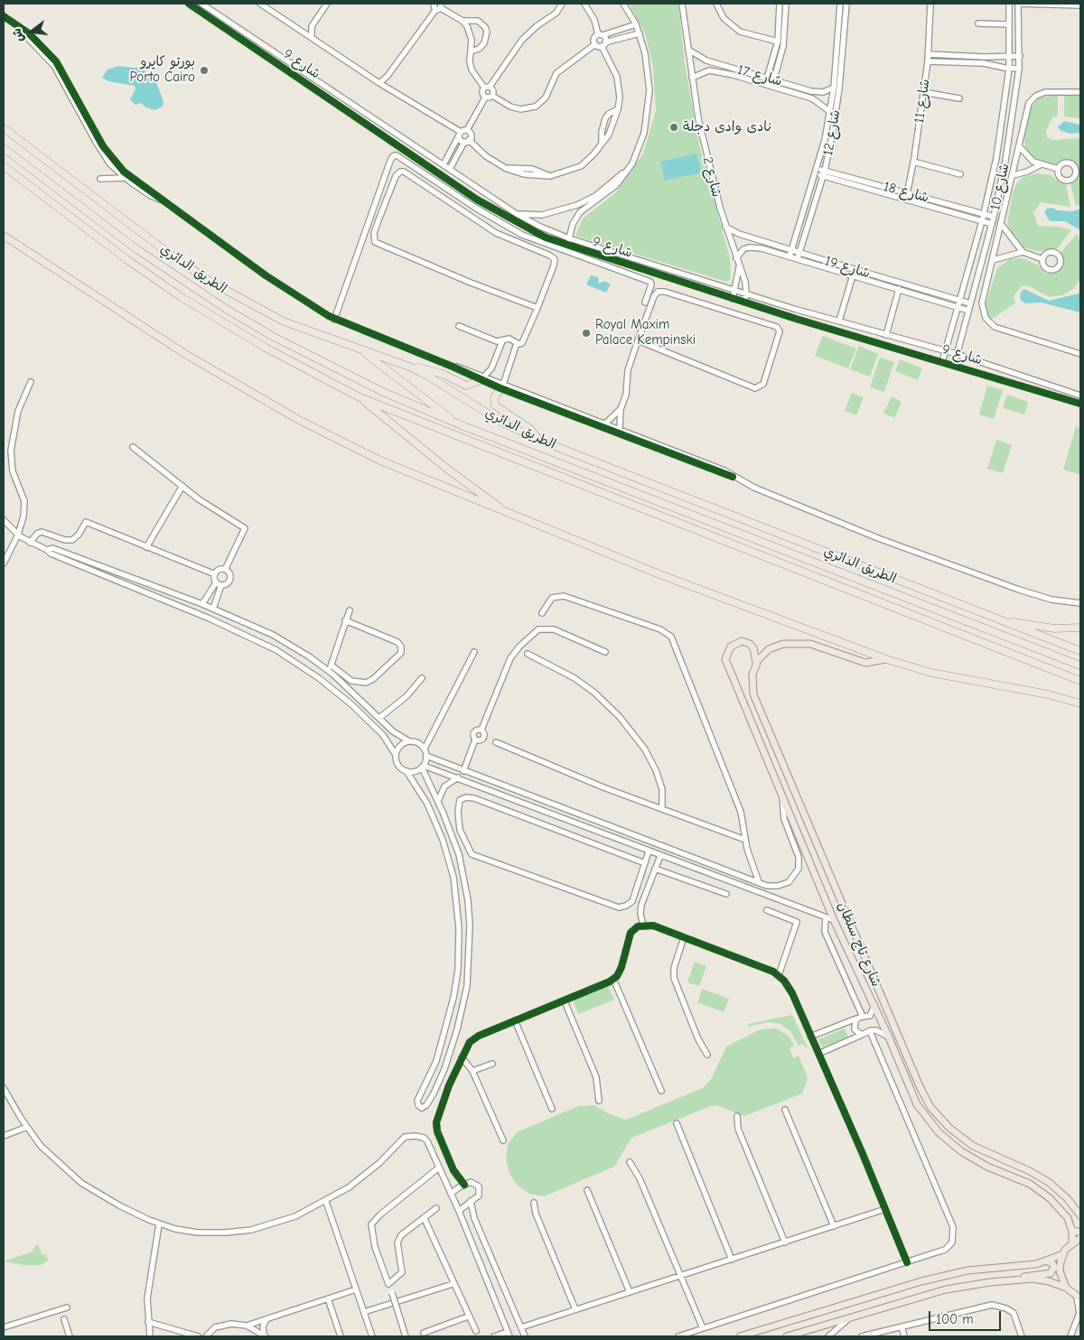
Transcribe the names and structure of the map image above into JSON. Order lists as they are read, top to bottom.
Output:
{
  "streets": {
    "highway": ["الطريق الدائري"],
    "main road": ["شارع تاج سلطان"],
    "street": [
      "شارع 9",
      "شارع 17",
      "شارع 11",
      "شارع 12",
      "شارع 2",
      "شارع 10",
      "شارع 18",
      "شارع 19"
    ]
  },
  "crossings": [
    ["شارع 9", "شارع 2"],
    ["شارع 9", "شارع 10"],
    ["شارع 17", "شارع 12"],
    ["شارع 17", "شارع 2"],
    ["شارع 11", "شارع 18"],
    ["شارع 12", "شارع 18"],
    ["شارع 12", "شارع 19"],
    ["شارع 2", "شارع 19"],
    ["شارع 10", "شارع 18"],
    ["شارع 10", "شارع 19"]
  ],
  "places": ["بورتو كايرو Porto Cairo", "نادى وادى دجلة", "Royal Maxim Palace Kempinski"],
  "scale_bar": "100 m",
  "north": "left"
}
